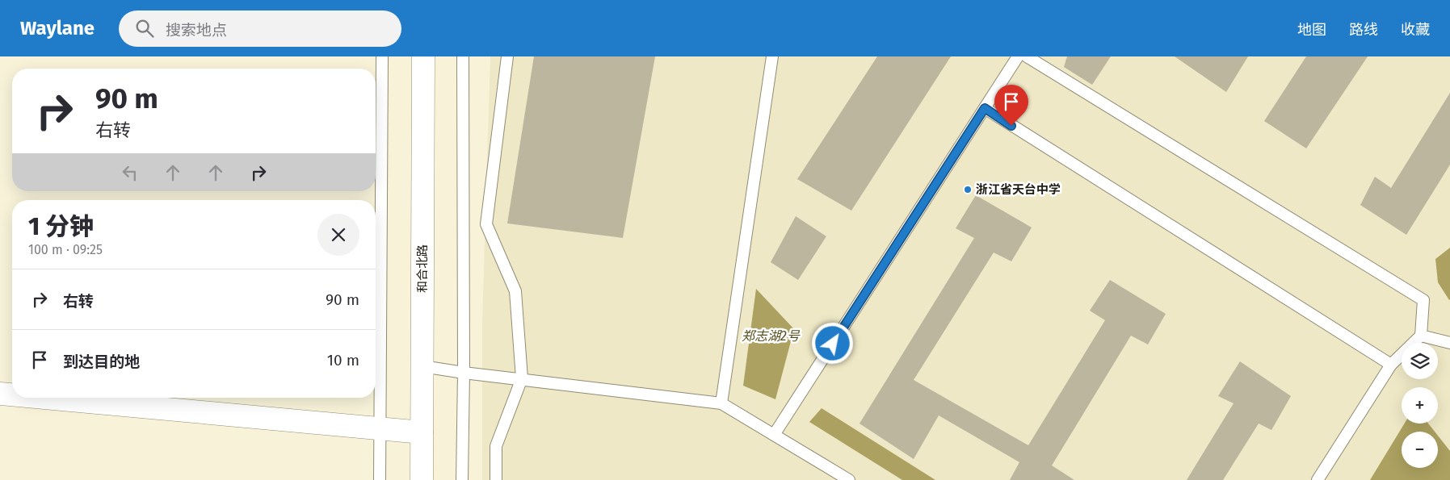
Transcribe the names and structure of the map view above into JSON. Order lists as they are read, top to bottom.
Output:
{
  "streets": {
    "main road": ["和合北路"]
  },
  "water": ["郑志湖2号"],
  "places": ["浙江省天台中学"],
  "page": {
    "header": "Waylane",
    "search": "搜索地点",
    "nav": ["地图", "路线", "收藏"],
    "turn": ["90 m", "右转"],
    "heading": ["1 分钟", "100 m · 09:25"],
    "list": [
      {
        "name": "右转",
        "value": "90 m"
      },
      {
        "name": "到达目的地",
        "value": "10 m"
      }
    ],
    "map_buttons": ["+", "−"]
  }
}
